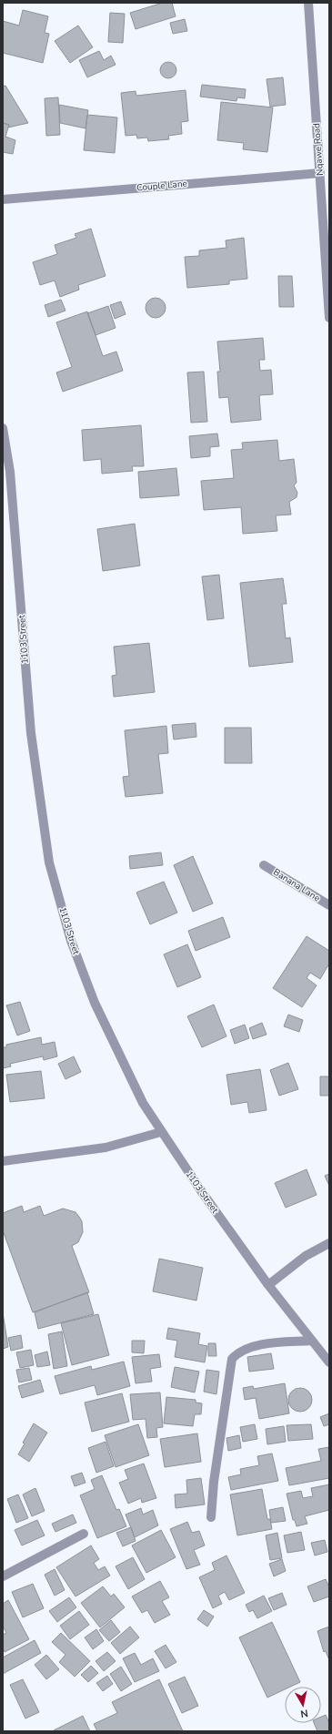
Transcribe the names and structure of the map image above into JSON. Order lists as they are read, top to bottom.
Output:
{
  "streets": {
    "street": [
      "Nqawe Road",
      "Couple Lane",
      "1103 Street",
      "Banana Lane"
    ]
  },
  "crossings": [
    ["Nqawe Road", "Couple Lane"]
  ],
  "north": "bottom"
}
